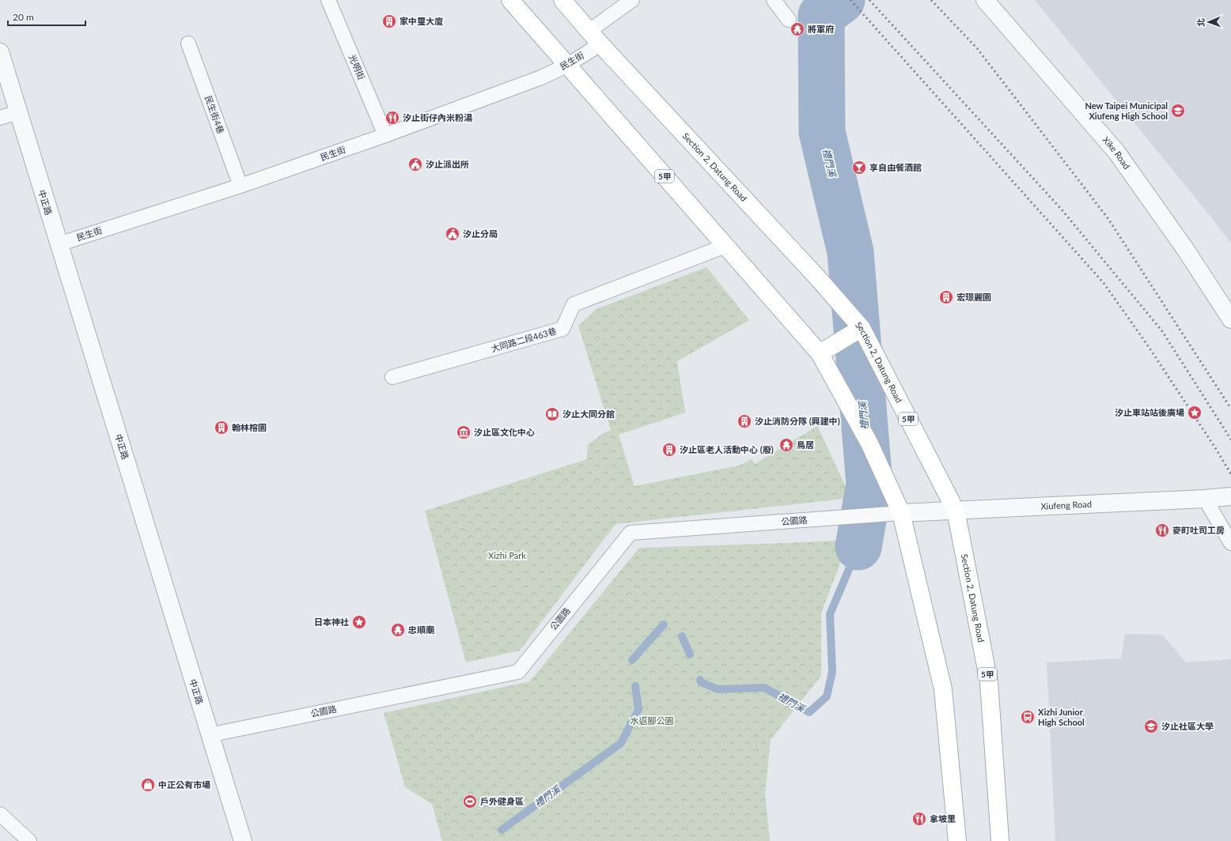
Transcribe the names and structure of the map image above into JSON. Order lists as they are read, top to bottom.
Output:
{
  "streets": {
    "main road": ["Section 2, Datung Road", "5甲"],
    "street": ["Xike Road", "中正路", "Xiufeng Road"],
    "lane": [
      "民生街",
      "光明街",
      "民生街4巷",
      "大同路二段463巷",
      "公園路"
    ]
  },
  "crossings": [
    ["民生街", "光明街"],
    ["民生街", "民生街4巷"],
    ["民生街", "Section 2, Datung Road"],
    ["民生街", "5甲"],
    ["民生街", "中正路"],
    ["Section 2, Datung Road", "Xiufeng Road"],
    ["5甲", "大同路二段463巷"],
    ["5甲", "Xiufeng Road"],
    ["5甲", "公園路"],
    ["中正路", "公園路"],
    ["Xiufeng Road", "公園路"]
  ],
  "water": ["禮門溪"],
  "parks": ["Xizhi Park", "水返腳公園"],
  "places": {
    "building": [
      "家中璽大廈",
      "宏璟麗園",
      "汐止消防分隊 (興建中)",
      "翰林榕園",
      "汐止區老人活動中心 (廢)"
    ],
    "temple": ["將軍府", "鳥居", "忠順廟"],
    "school or university": ["New Taipei Municipal Xiufeng High School", "汐止社區大學"],
    "restaurant": ["汐止街仔內米粉湯", "麥町吐司工房", "拿坡里"],
    "public building": ["汐止派出所", "汐止分局"],
    "bar": ["享自由餐酒館"],
    "place": ["汐止車站站後廣場", "日本神社"],
    "library": ["汐止大同分館"],
    "museum": ["汐止區文化中心"],
    "bus stop": ["Xizhi Junior High School"],
    "shop": ["中正公有市場"],
    "sports": ["戶外健身區"]
  },
  "scale_bar": "20 m",
  "north": "left"
}
